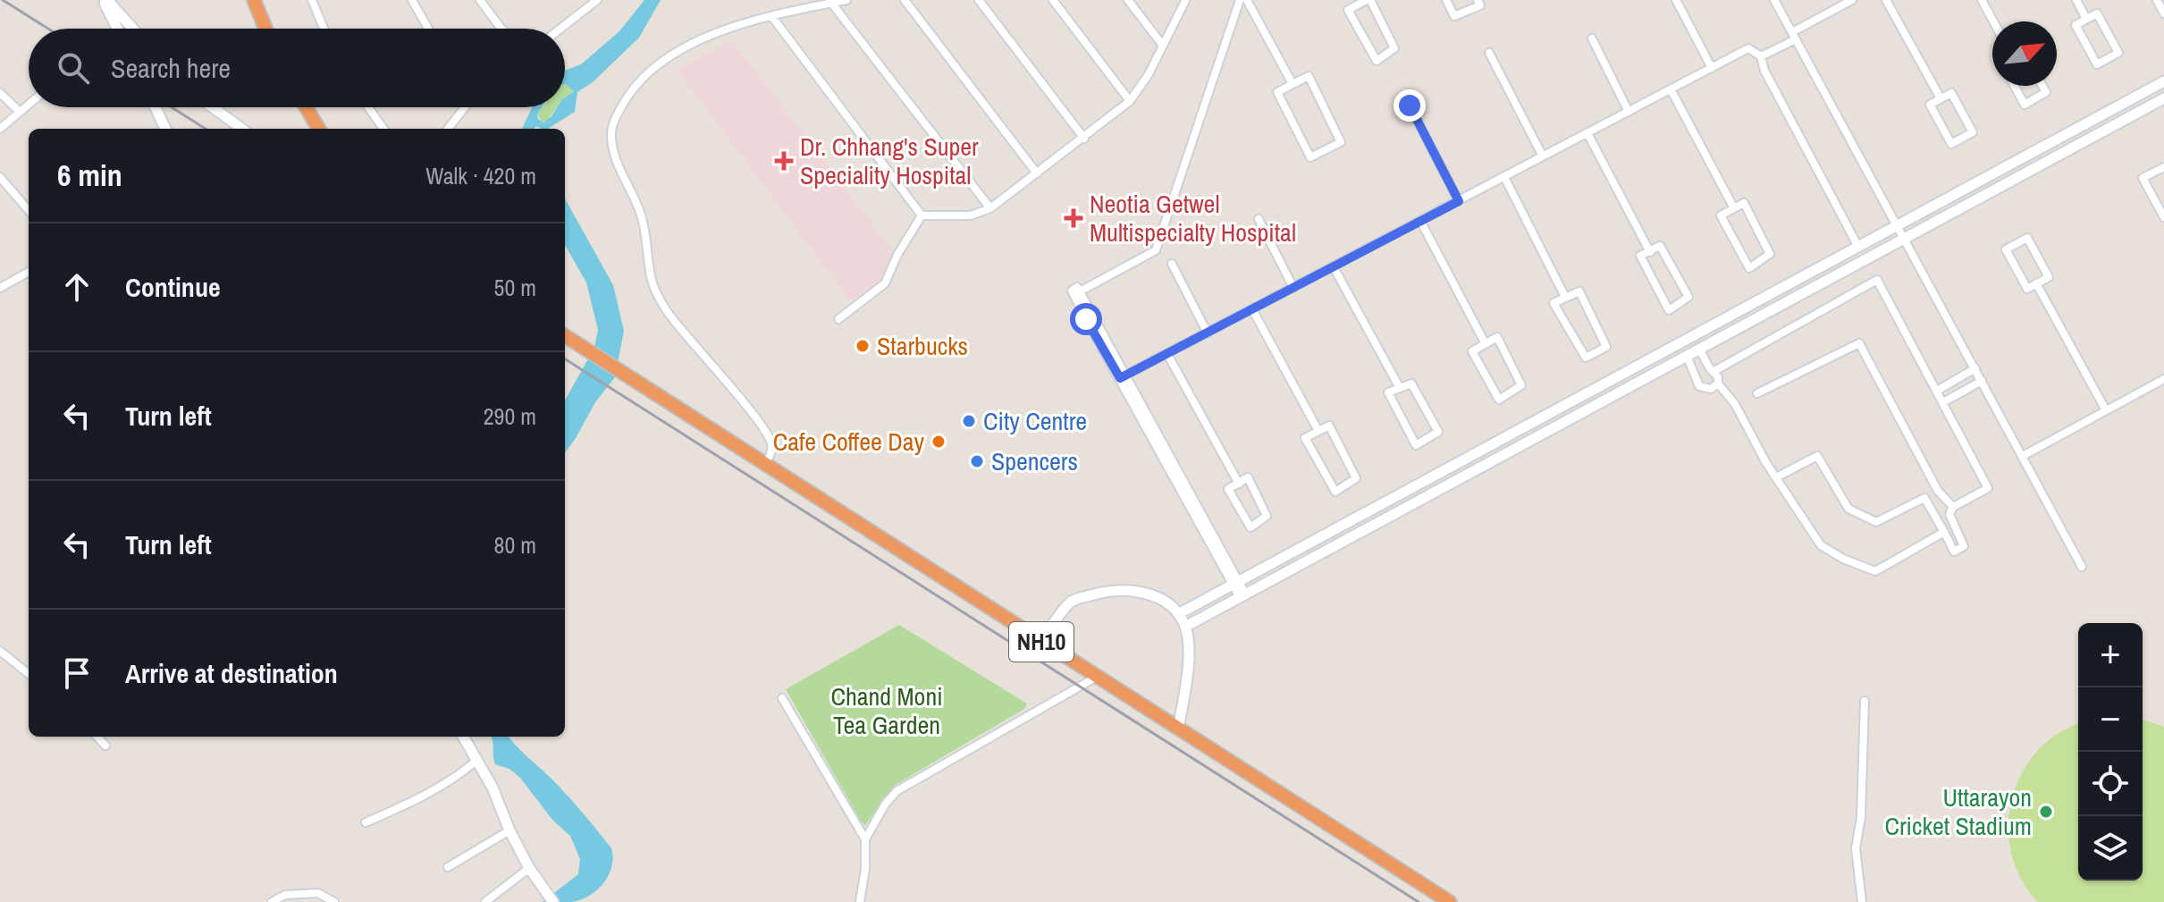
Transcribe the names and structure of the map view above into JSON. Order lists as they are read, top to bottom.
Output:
{
  "streets": {
    "highway": ["NH10"]
  },
  "parks": ["Chand Moni Tea Garden"],
  "places": {
    "health": ["Dr. Chhang's Super Speciality Hospital", "Neotia Getwel Multispecialty Hospital"],
    "other": [
      "Starbucks",
      "City Centre",
      "Cafe Coffee Day",
      "Spencers",
      "Uttarayon Cricket Stadium"
    ]
  },
  "north": "top right",
  "page": {
    "search": "Search here",
    "heading": ["6 min", "Walk · 420 m"],
    "list": [
      ["Continue", "50 m"],
      ["Turn left", "290 m"],
      ["Turn left", "80 m"],
      "Arrive at destination"
    ],
    "map_buttons": ["+", "−"]
  }
}
